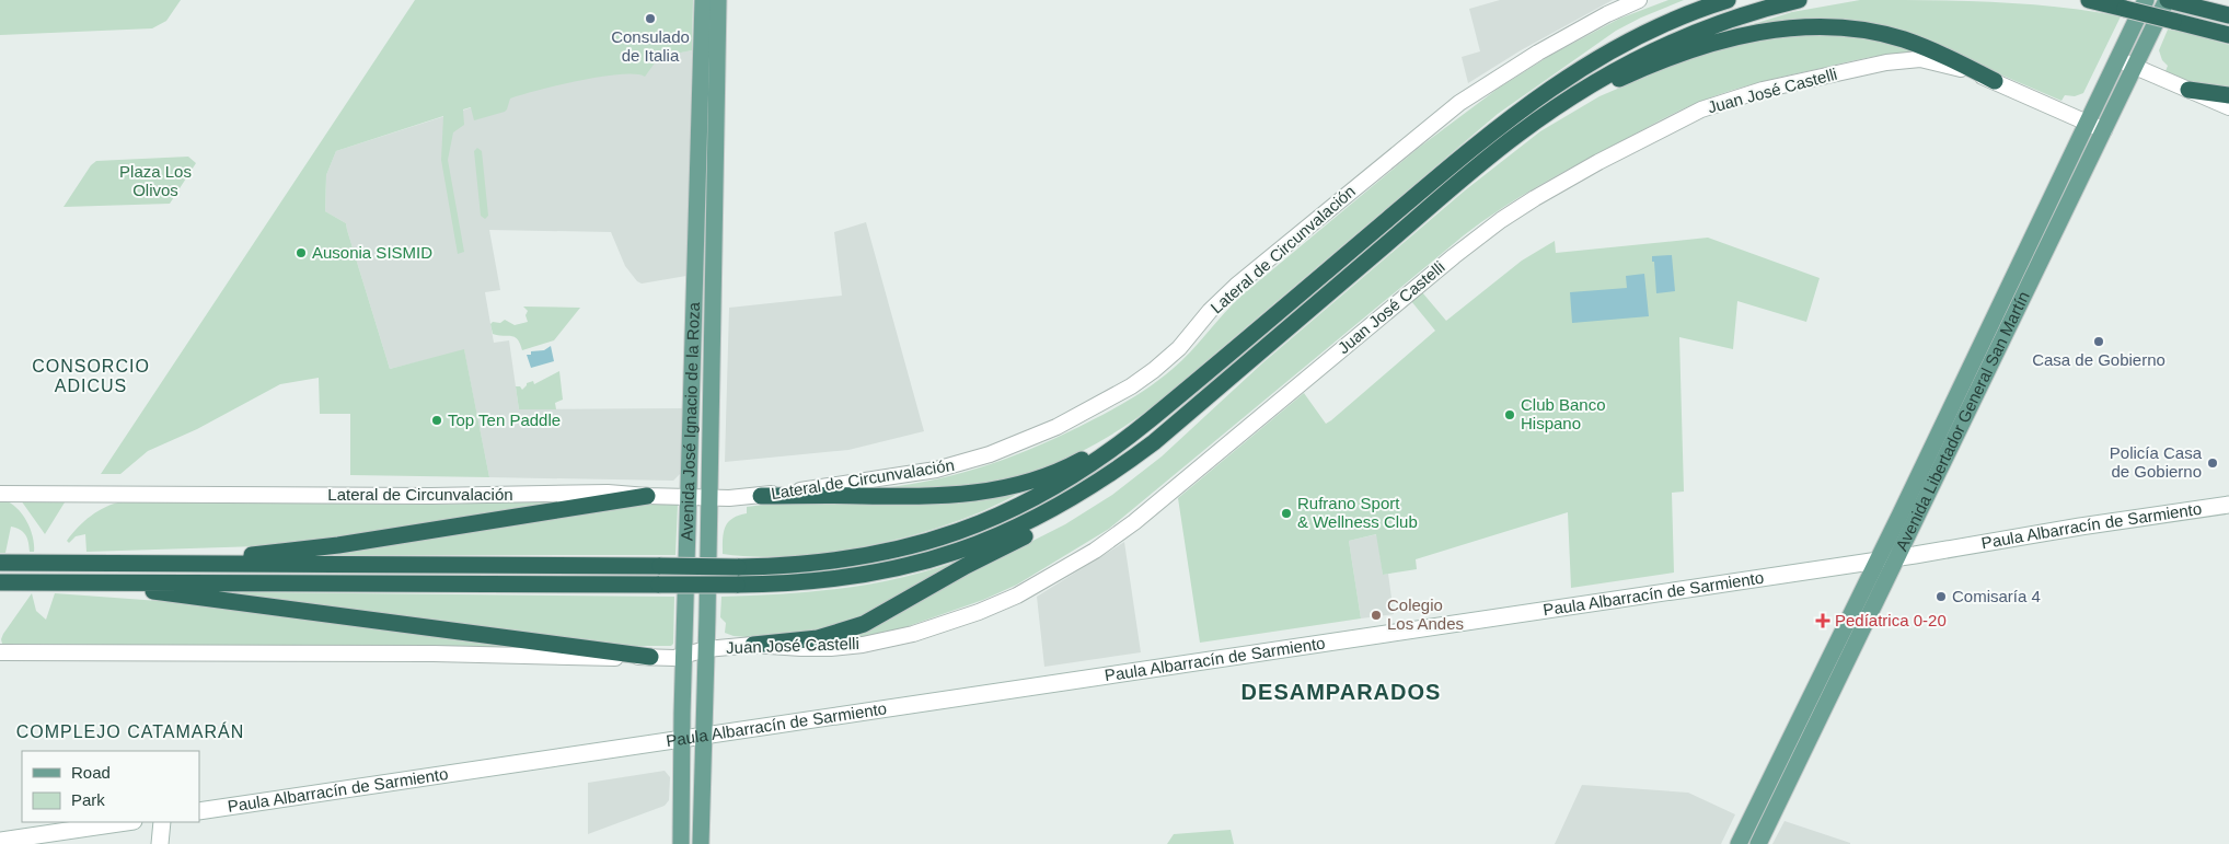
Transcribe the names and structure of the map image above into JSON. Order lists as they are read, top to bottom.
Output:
{
  "streets": {
    "main road": ["Avenida José Ignacio de la Roza", "Avenida Libertador General San Martín", "Paula Albarracín de Sarmiento"],
    "street": ["Juan José Castelli", "Lateral de Circunvalación"]
  },
  "crossings": [
    ["Juan José Castelli", "Avenida José Ignacio de la Roza"],
    ["Juan José Castelli", "Avenida Libertador General San Martín"],
    ["Lateral de Circunvalación", "Avenida José Ignacio de la Roza"],
    ["Avenida José Ignacio de la Roza", "Paula Albarracín de Sarmiento"],
    ["Avenida Libertador General San Martín", "Paula Albarracín de Sarmiento"]
  ],
  "districts": ["CONSORCIO ADICUS", "DESAMPARADOS", "COMPLEJO CATAMARÁN"],
  "parks": ["Plaza Los Olivos"],
  "places": {
    "other": [
      "Consulado de Italia",
      "Ausonia SISMID",
      "Casa de Gobierno",
      "Club Banco Hispano",
      "Top Ten Paddle",
      "Policía Casa de Gobierno",
      "Rufrano Sport & Wellness Club",
      "Comisaría 4",
      "Colegio Los Andes"
    ],
    "health": ["Pedíatrica 0-20"]
  },
  "legend": ["Road", "Park"]
}
